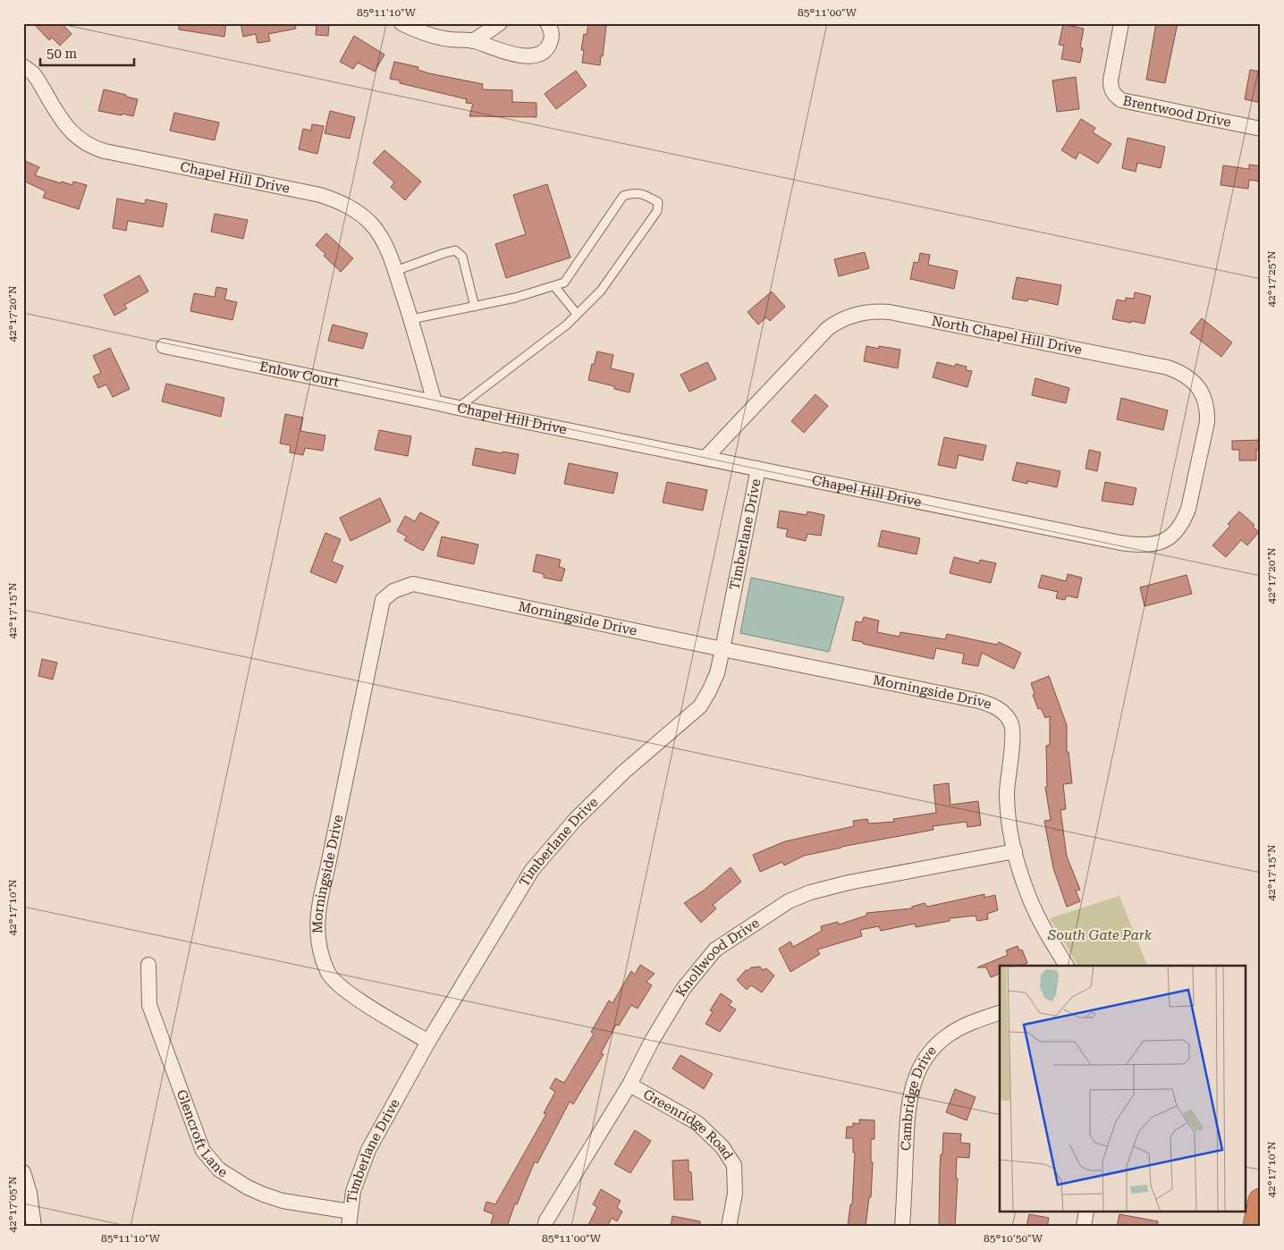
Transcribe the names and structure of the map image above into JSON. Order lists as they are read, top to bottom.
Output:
{
  "streets": {
    "street": [
      "Brentwood Drive",
      "Chapel Hill Drive",
      "North Chapel Hill Drive",
      "Enlow Court",
      "Timberlane Drive",
      "Morningside Drive",
      "Knollwood Drive",
      "Cambridge Drive",
      "Greenridge Road",
      "Glencroft Lane"
    ]
  },
  "crossings": [
    ["Chapel Hill Drive", "North Chapel Hill Drive"],
    ["Chapel Hill Drive", "Enlow Court"],
    ["Chapel Hill Drive", "Timberlane Drive"],
    ["Timberlane Drive", "Morningside Drive"],
    ["Timberlane Drive", "Glencroft Lane"],
    ["Morningside Drive", "Knollwood Drive"],
    ["Knollwood Drive", "Greenridge Road"]
  ],
  "parks": ["South Gate Park"],
  "scale_bar": "50 m",
  "coordinates": [
    "85°11'10\"W",
    "85°11'00\"W",
    "42°17'25\"N",
    "42°17'20\"N",
    "42°17'15\"N",
    "42°17'10\"N",
    "42°17'05\"N",
    "85°10'50\"W"
  ]
}
